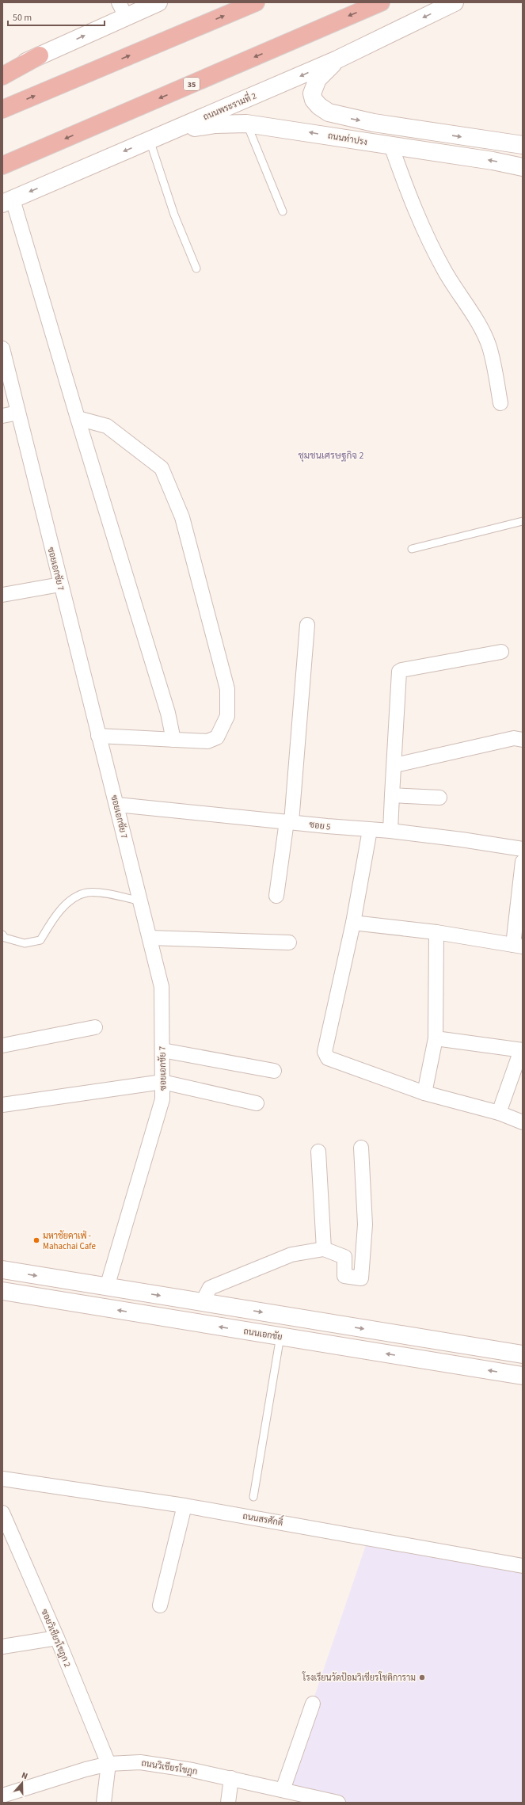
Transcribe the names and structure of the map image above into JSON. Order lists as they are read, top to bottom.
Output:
{
  "streets": {
    "highway": ["35"],
    "main road": ["ถนนพระรามที่ 2", "ถนนท่าปรง", "ถนนเอกชัย"],
    "street": [
      "ซอยเอกชัย 7",
      "ซอย 5",
      "ถนนสรศักดิ์",
      "ซอยวิเชียรโชฎก 2",
      "ถนนวิเชียรโชฎก"
    ]
  },
  "crossings": [
    ["ถนนพระรามที่ 2", "ถนนท่าปรง"],
    ["ซอยเอกชัย 7", "ซอย 5"],
    ["ซอยวิเชียรโชฎก 2", "ถนนวิเชียรโชฎก"]
  ],
  "one_way": ["ถนนท่าปรง"],
  "districts": ["ชุมชนเศรษฐกิจ 2"],
  "places": ["มหาชัยคาเฟ่ - Mahachai Cafe", "โรงเรียนวัดป้อมวิเชียรโชติการาม"],
  "scale_bar": "50 m",
  "north": "top"
}
